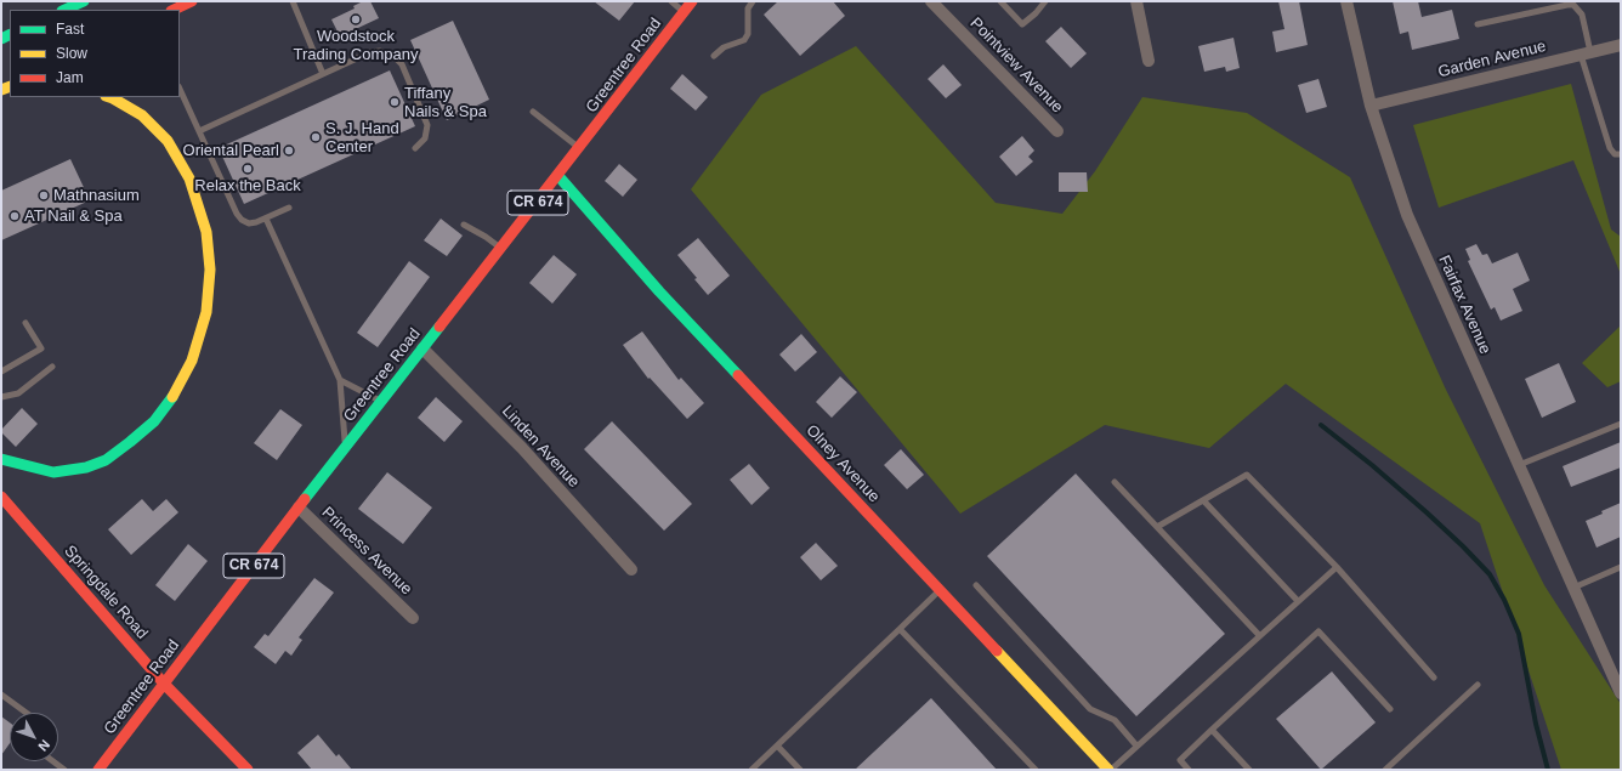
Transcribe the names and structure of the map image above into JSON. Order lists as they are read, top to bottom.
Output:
{
  "streets": {
    "main road": [
      "Greentree Road",
      "CR 674",
      "Olney Avenue",
      "Springdale Road"
    ],
    "street": [
      "Garden Avenue",
      "Pointview Avenue",
      "Fairfax Avenue",
      "Linden Avenue",
      "Princess Avenue"
    ]
  },
  "crossings": [
    ["Garden Avenue", "Fairfax Avenue"],
    ["Greentree Road", "Linden Avenue"],
    ["Greentree Road", "Olney Avenue"],
    ["Greentree Road", "Princess Avenue"],
    ["Greentree Road", "Springdale Road"]
  ],
  "places": [
    "Woodstock Trading Company",
    "Tiffany Nails & Spa",
    "S. J. Hand Center",
    "Oriental Pearl",
    "Relax the Back",
    "Mathnasium",
    "AT Nail & Spa"
  ],
  "legend": ["Fast", "Slow", "Jam"],
  "north": "bottom right"
}
